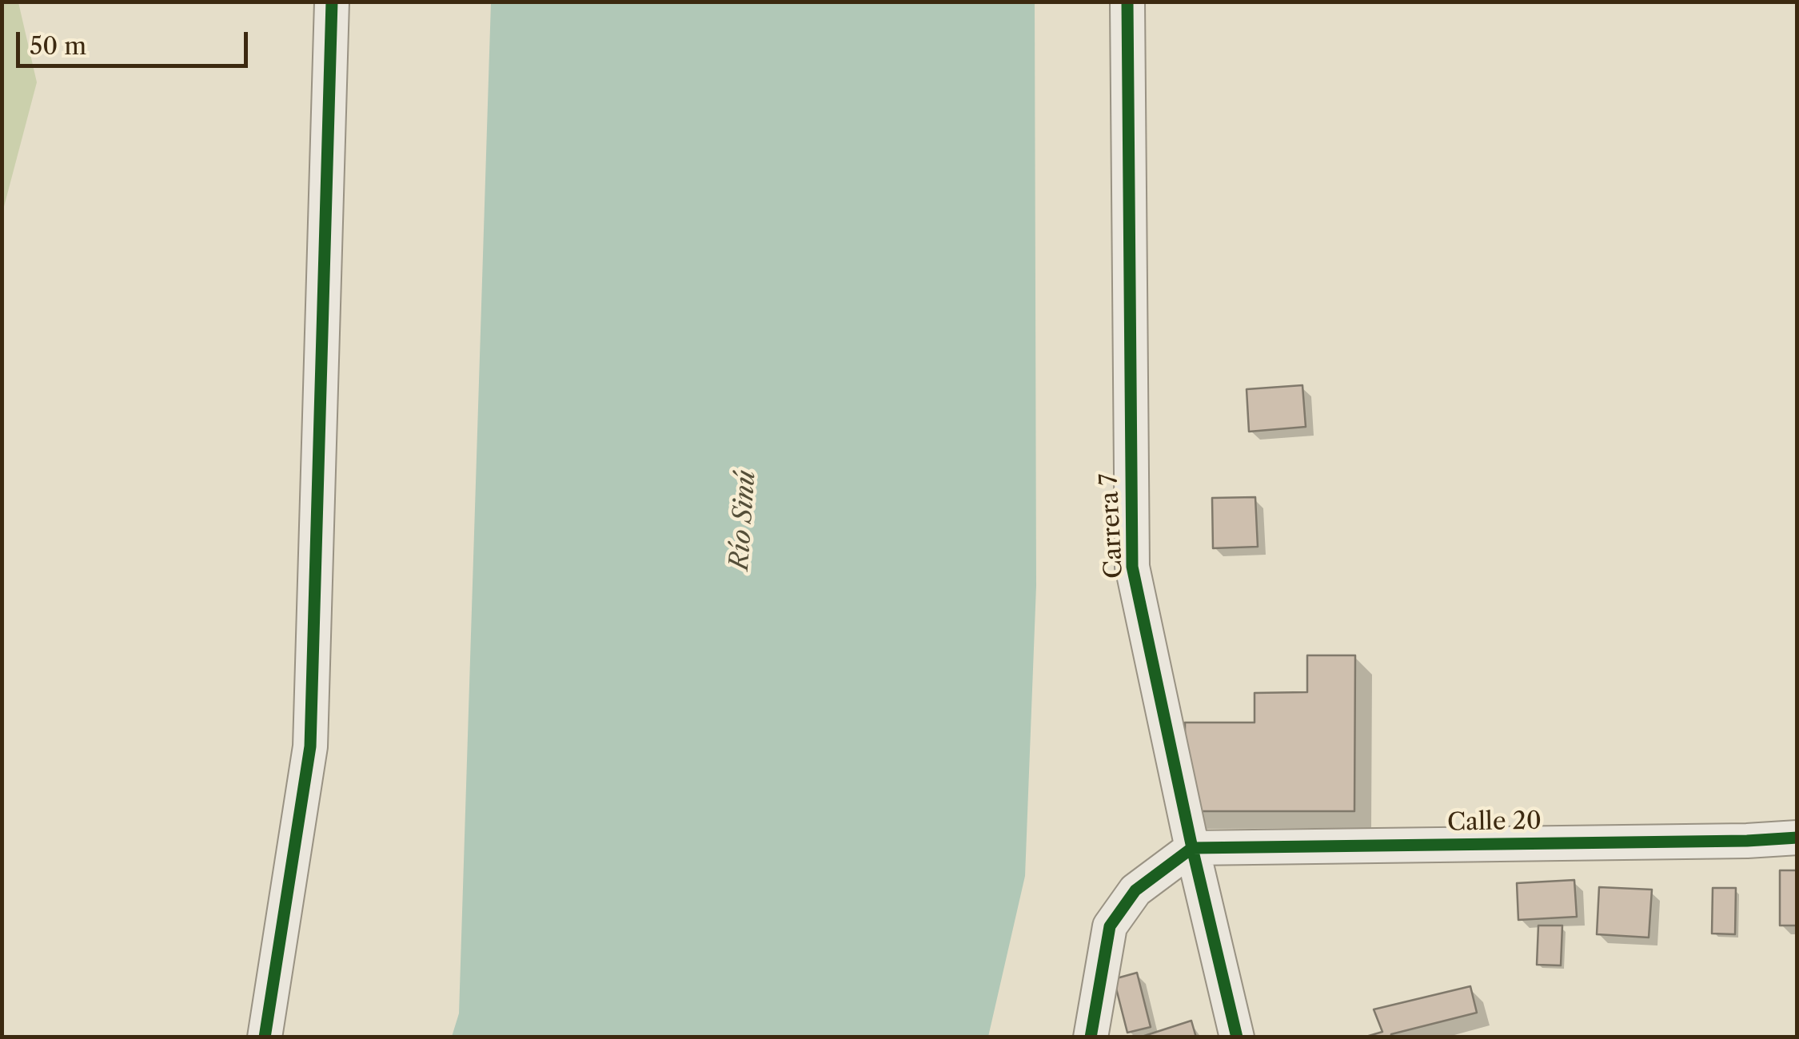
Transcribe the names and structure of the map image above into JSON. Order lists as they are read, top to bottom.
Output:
{
  "streets": {
    "street": ["Carrera 7", "Calle 20"]
  },
  "crossings": [
    ["Carrera 7", "Calle 20"]
  ],
  "water": ["Río Sinú"],
  "scale_bar": "50 m"
}
